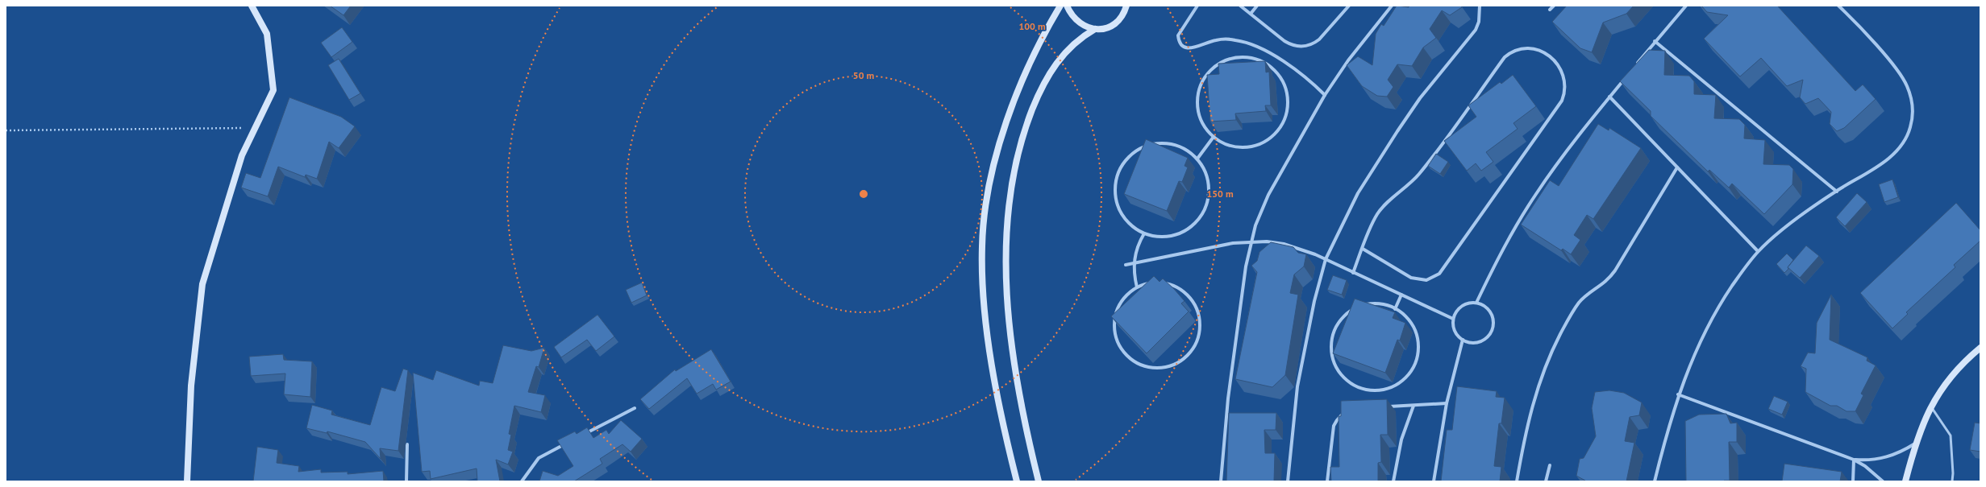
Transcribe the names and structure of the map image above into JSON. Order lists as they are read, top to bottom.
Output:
{
  "rings": ["100 m", "50 m", "150 m"]
}
